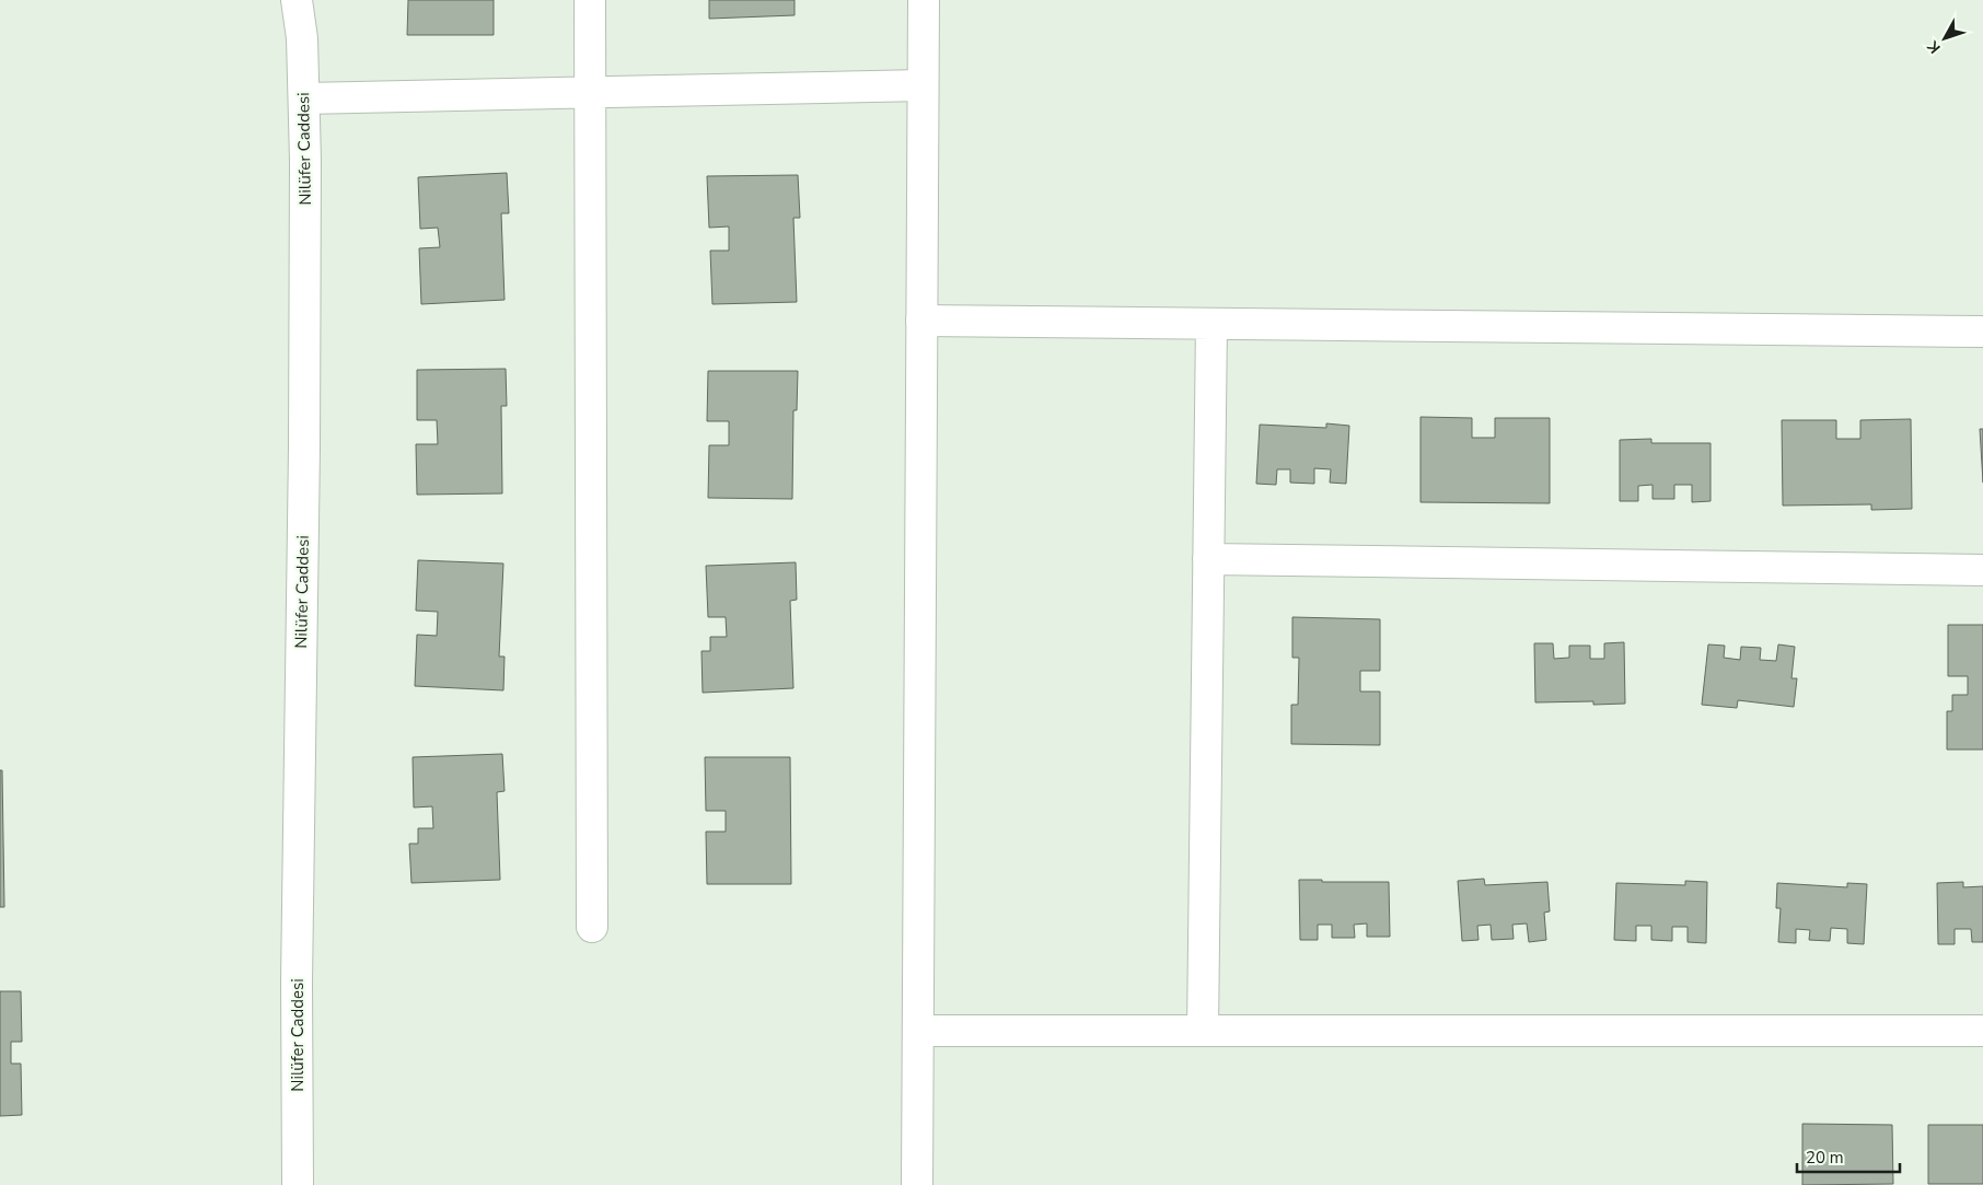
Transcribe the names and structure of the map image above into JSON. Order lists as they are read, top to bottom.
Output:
{
  "streets": {
    "street": ["Nilüfer Caddesi"]
  },
  "scale_bar": "20 m",
  "north": "bottom left"
}
